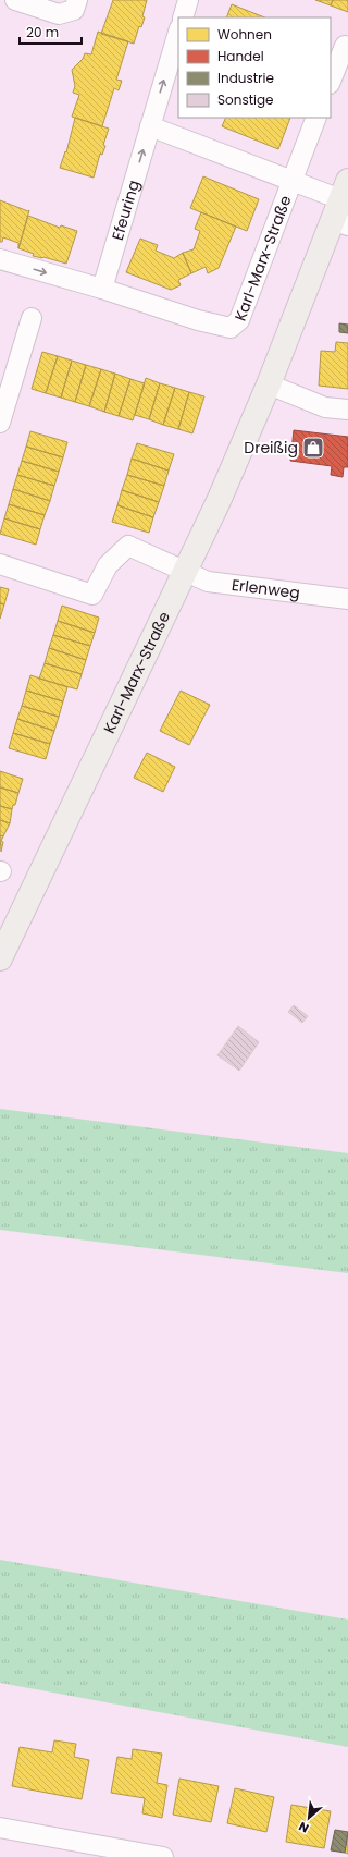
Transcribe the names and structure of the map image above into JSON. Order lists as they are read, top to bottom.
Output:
{
  "streets": {
    "main road": ["Karl-Marx-Straße"],
    "street": ["Efeuring", "Erlenweg"]
  },
  "crossings": [
    ["Efeuring", "Karl-Marx-Straße"],
    ["Karl-Marx-Straße", "Erlenweg"]
  ],
  "one_way": ["Efeuring"],
  "places": {
    "shop": ["Dreißig"]
  },
  "legend": [
    "Wohnen",
    "Handel",
    "Industrie",
    "Sonstige"
  ],
  "scale_bar": "20 m",
  "north": "bottom left"
}
